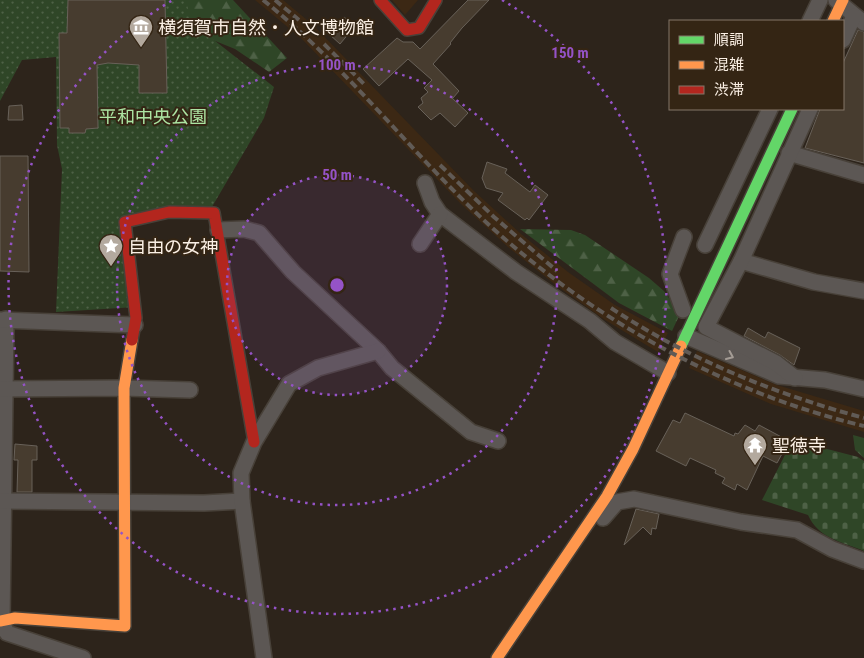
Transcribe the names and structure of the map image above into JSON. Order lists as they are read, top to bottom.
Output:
{
  "parks": ["平和中央公園"],
  "places": {
    "museum": ["横須賀市自然・人文博物館"],
    "place": ["自由の女神"],
    "temple": ["聖徳寺"]
  },
  "legend": ["順調", "混雑", "渋滞"],
  "rings": ["150 m", "100 m", "50 m"]
}
